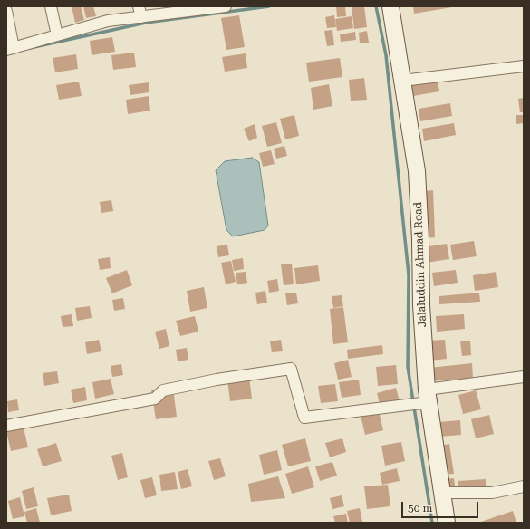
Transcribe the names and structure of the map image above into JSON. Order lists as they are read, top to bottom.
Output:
{
  "streets": {
    "street": ["Jalaluddin Ahmad Road"]
  },
  "scale_bar": "50 m"
}
